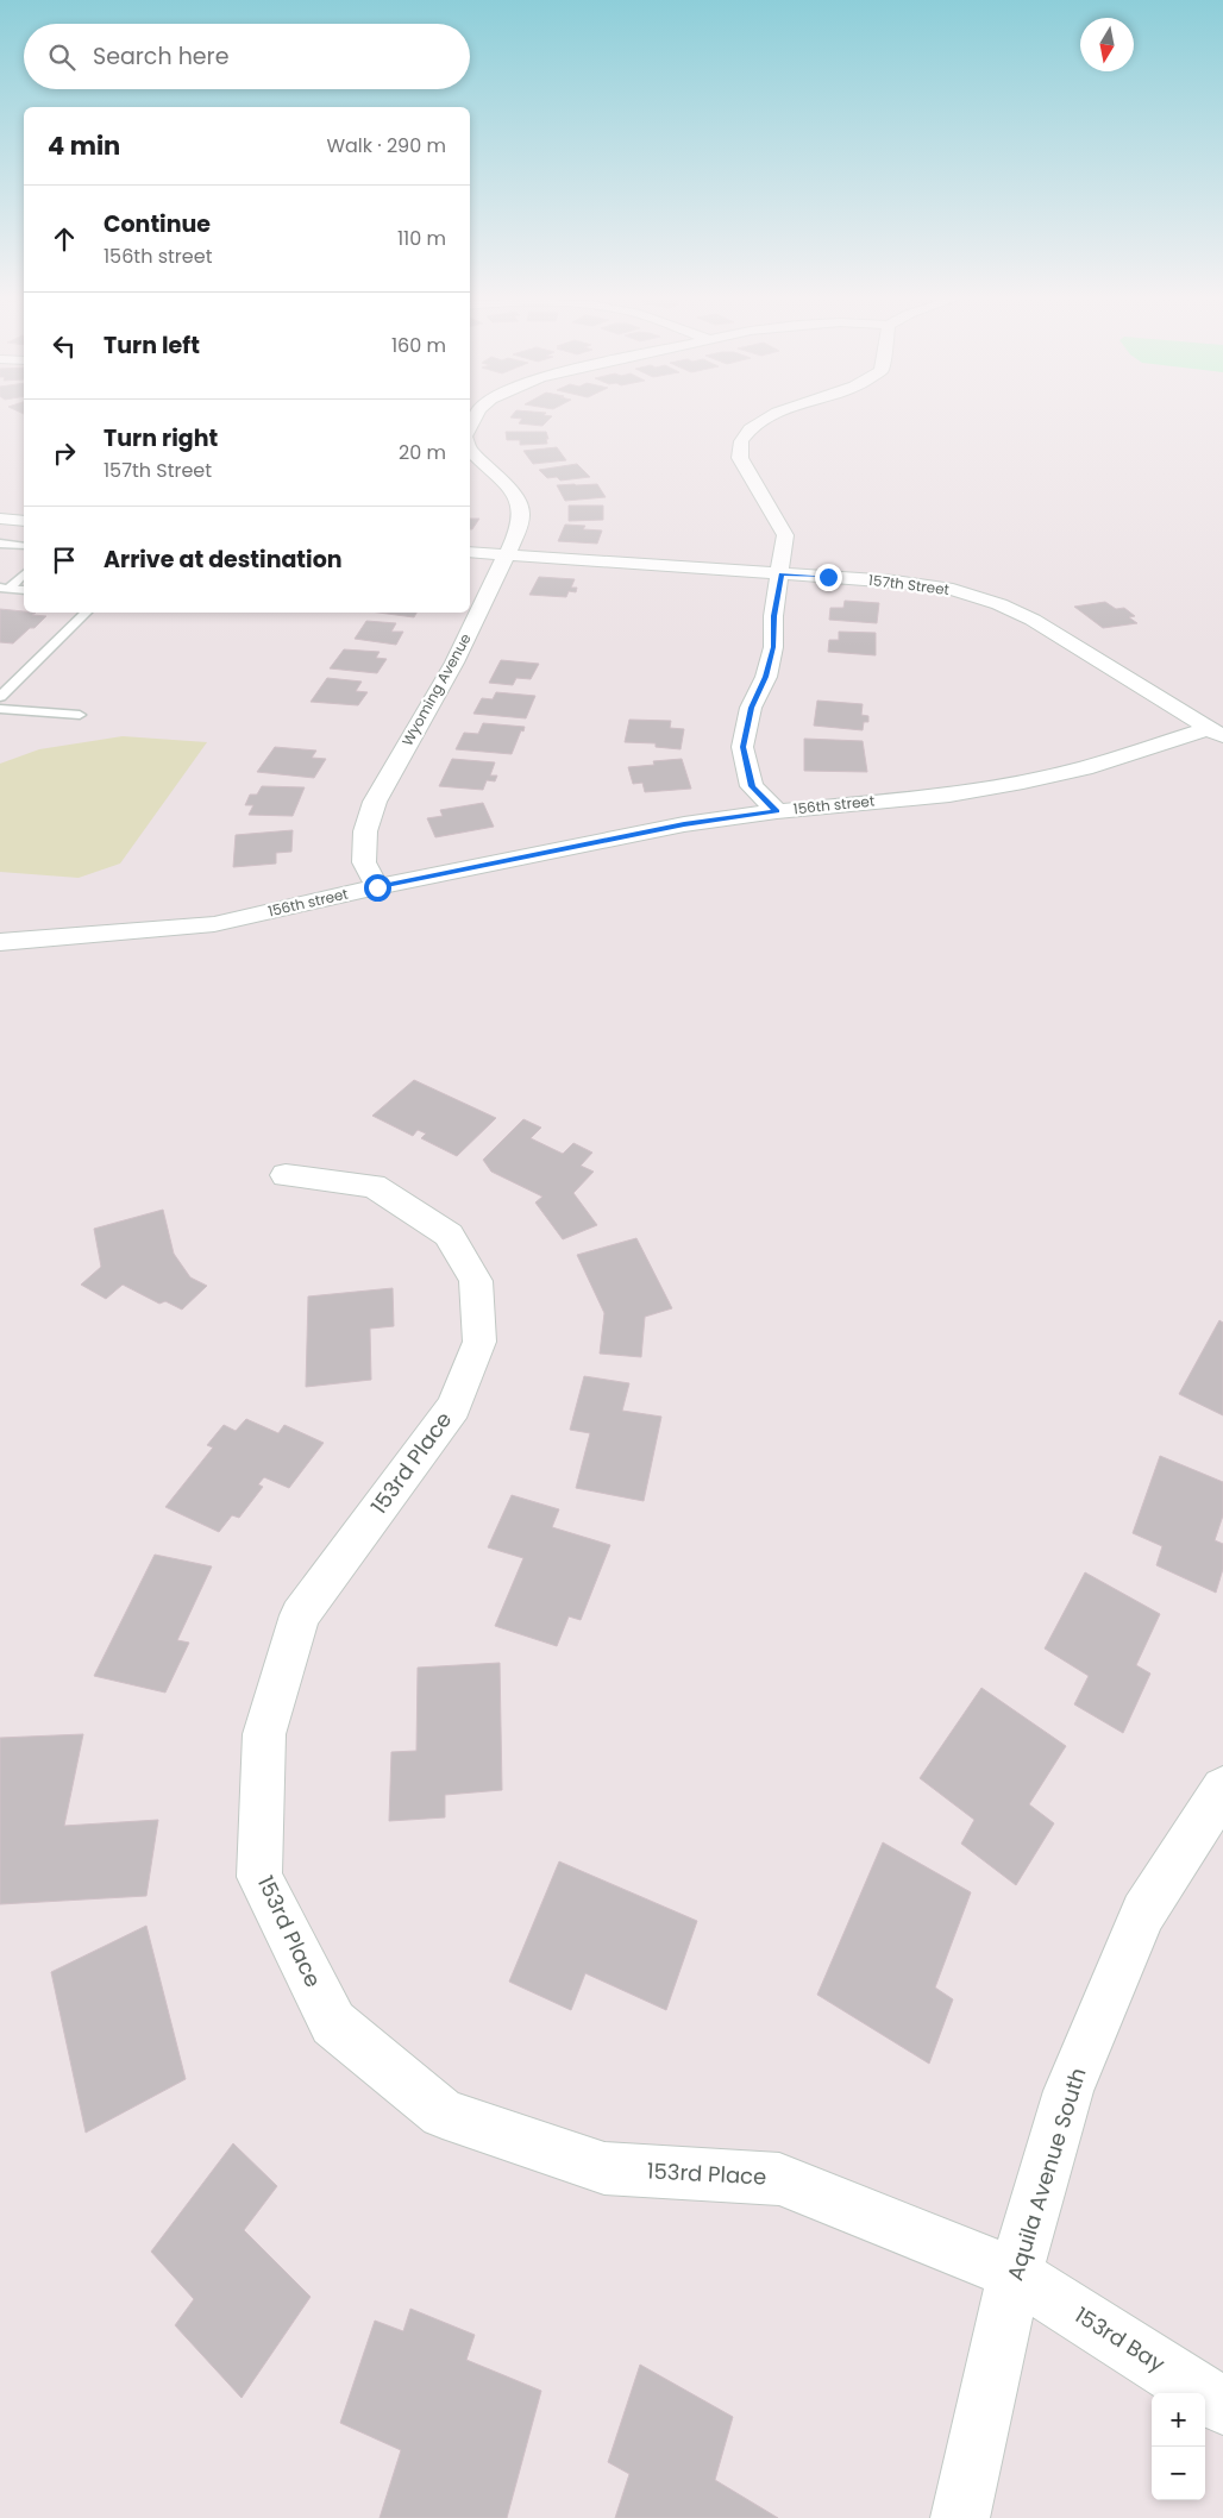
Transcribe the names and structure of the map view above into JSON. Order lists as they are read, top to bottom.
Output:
{
  "streets": {
    "street": [
      "157th Street",
      "Wyoming Avenue",
      "156th street",
      "153rd Place",
      "Aquila Avenue South",
      "153rd Bay"
    ]
  },
  "crossings": [
    ["157th Street", "Wyoming Avenue"],
    ["157th Street", "156th street"],
    ["Wyoming Avenue", "156th street"],
    ["153rd Place", "Aquila Avenue South"],
    ["153rd Place", "153rd Bay"],
    ["Aquila Avenue South", "153rd Bay"]
  ],
  "north": "bottom",
  "page": {
    "search": "Search here",
    "heading": ["4 min", "Walk · 290 m"],
    "list": [
      ["Continue", "156th street", "110 m"],
      ["Turn left", "160 m"],
      ["Turn right", "157th Street", "20 m"],
      "Arrive at destination"
    ],
    "map_buttons": ["+", "−"]
  }
}
